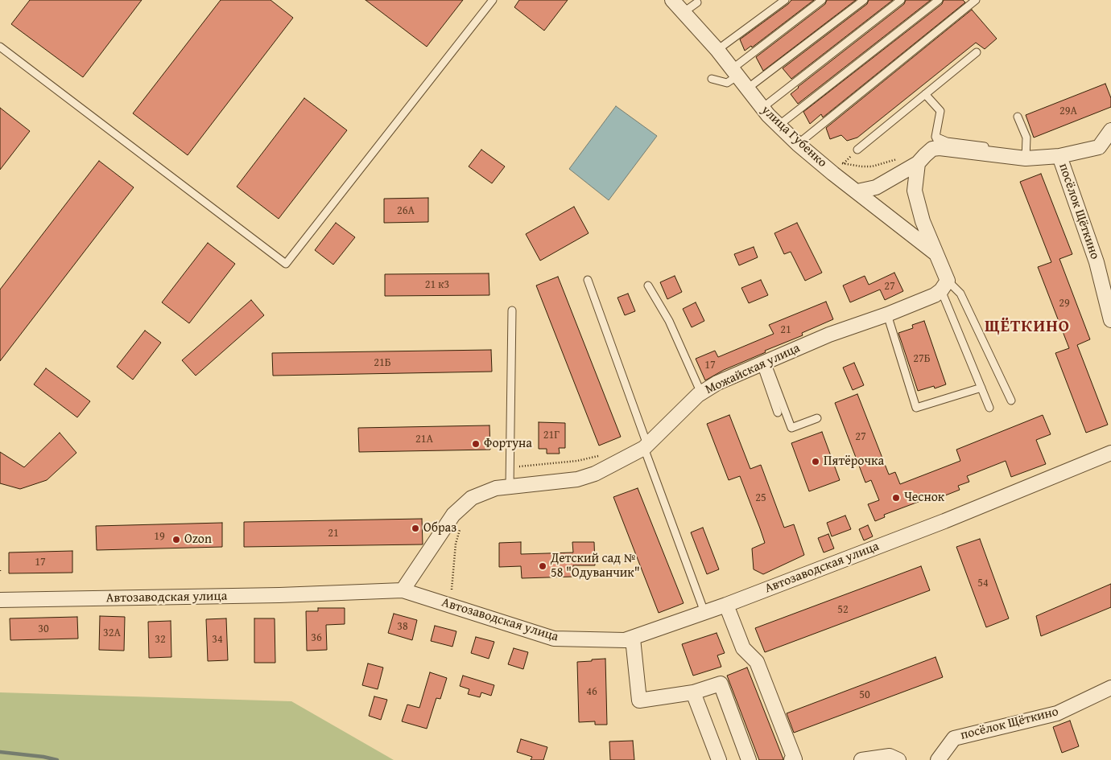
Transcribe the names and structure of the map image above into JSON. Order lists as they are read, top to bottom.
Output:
{
  "streets": {
    "street": [
      "улица Губенко",
      "посёлок Щёткино",
      "Можайская улица",
      "Автозаводская улица"
    ]
  },
  "crossings": [
    ["Можайская улица", "Автозаводская улица"]
  ],
  "districts": ["ЩЁТКИНО"],
  "places": [
    "Фортуна",
    "Пятёрочка",
    "Чеснок",
    "Образ",
    "Ozon",
    "Детский сад № 58 \"Одуванчик\""
  ],
  "house_numbers": [
    "29А",
    "26А",
    "21 к3",
    "27",
    "29",
    "21",
    "27Б",
    "21Б",
    "17",
    "21Г",
    "27",
    "21А",
    "25",
    "21",
    "19",
    "17",
    "54",
    "52",
    "38",
    "30",
    "32А",
    "36",
    "32",
    "34",
    "46",
    "50"
  ]
}
